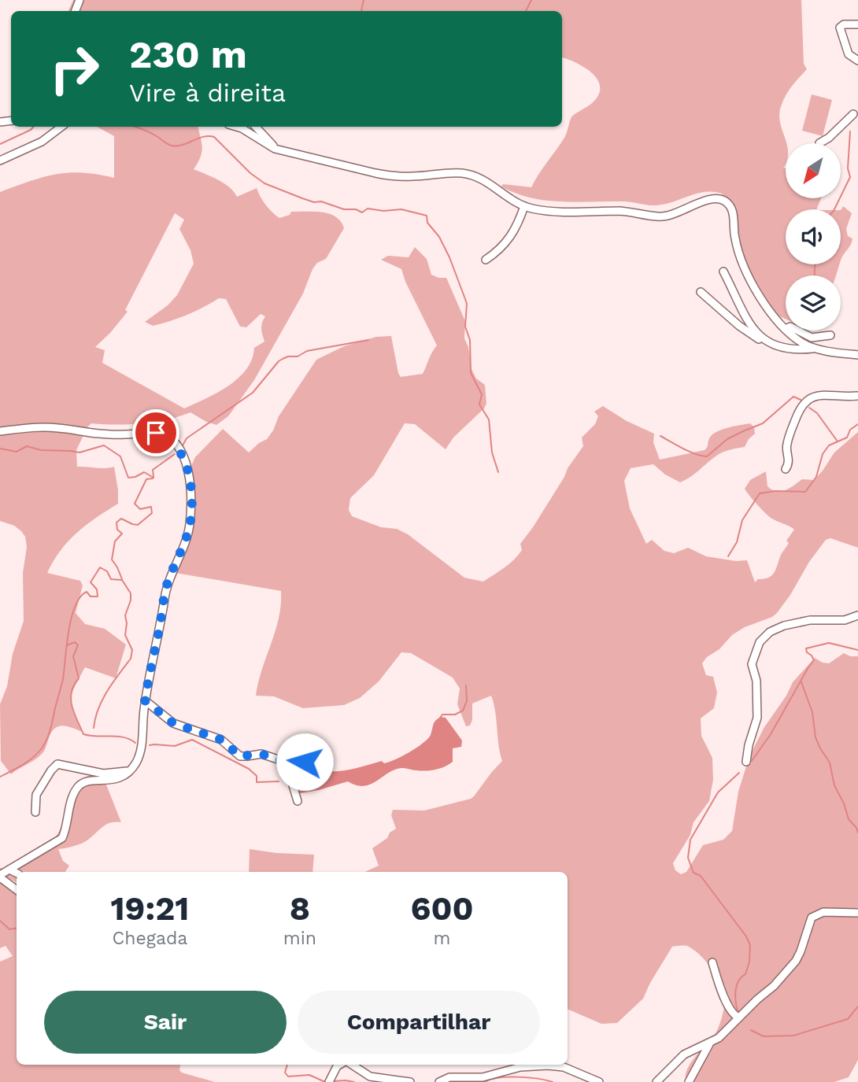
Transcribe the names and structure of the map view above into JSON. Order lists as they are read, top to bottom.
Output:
{
  "north": "bottom left",
  "page": {
    "turn": ["230 m", "Vire à direita"],
    "eta": [
      "19:21",
      "Chegada",
      "8",
      "min",
      "600",
      "m"
    ],
    "buttons": ["Sair", "Compartilhar"]
  }
}
